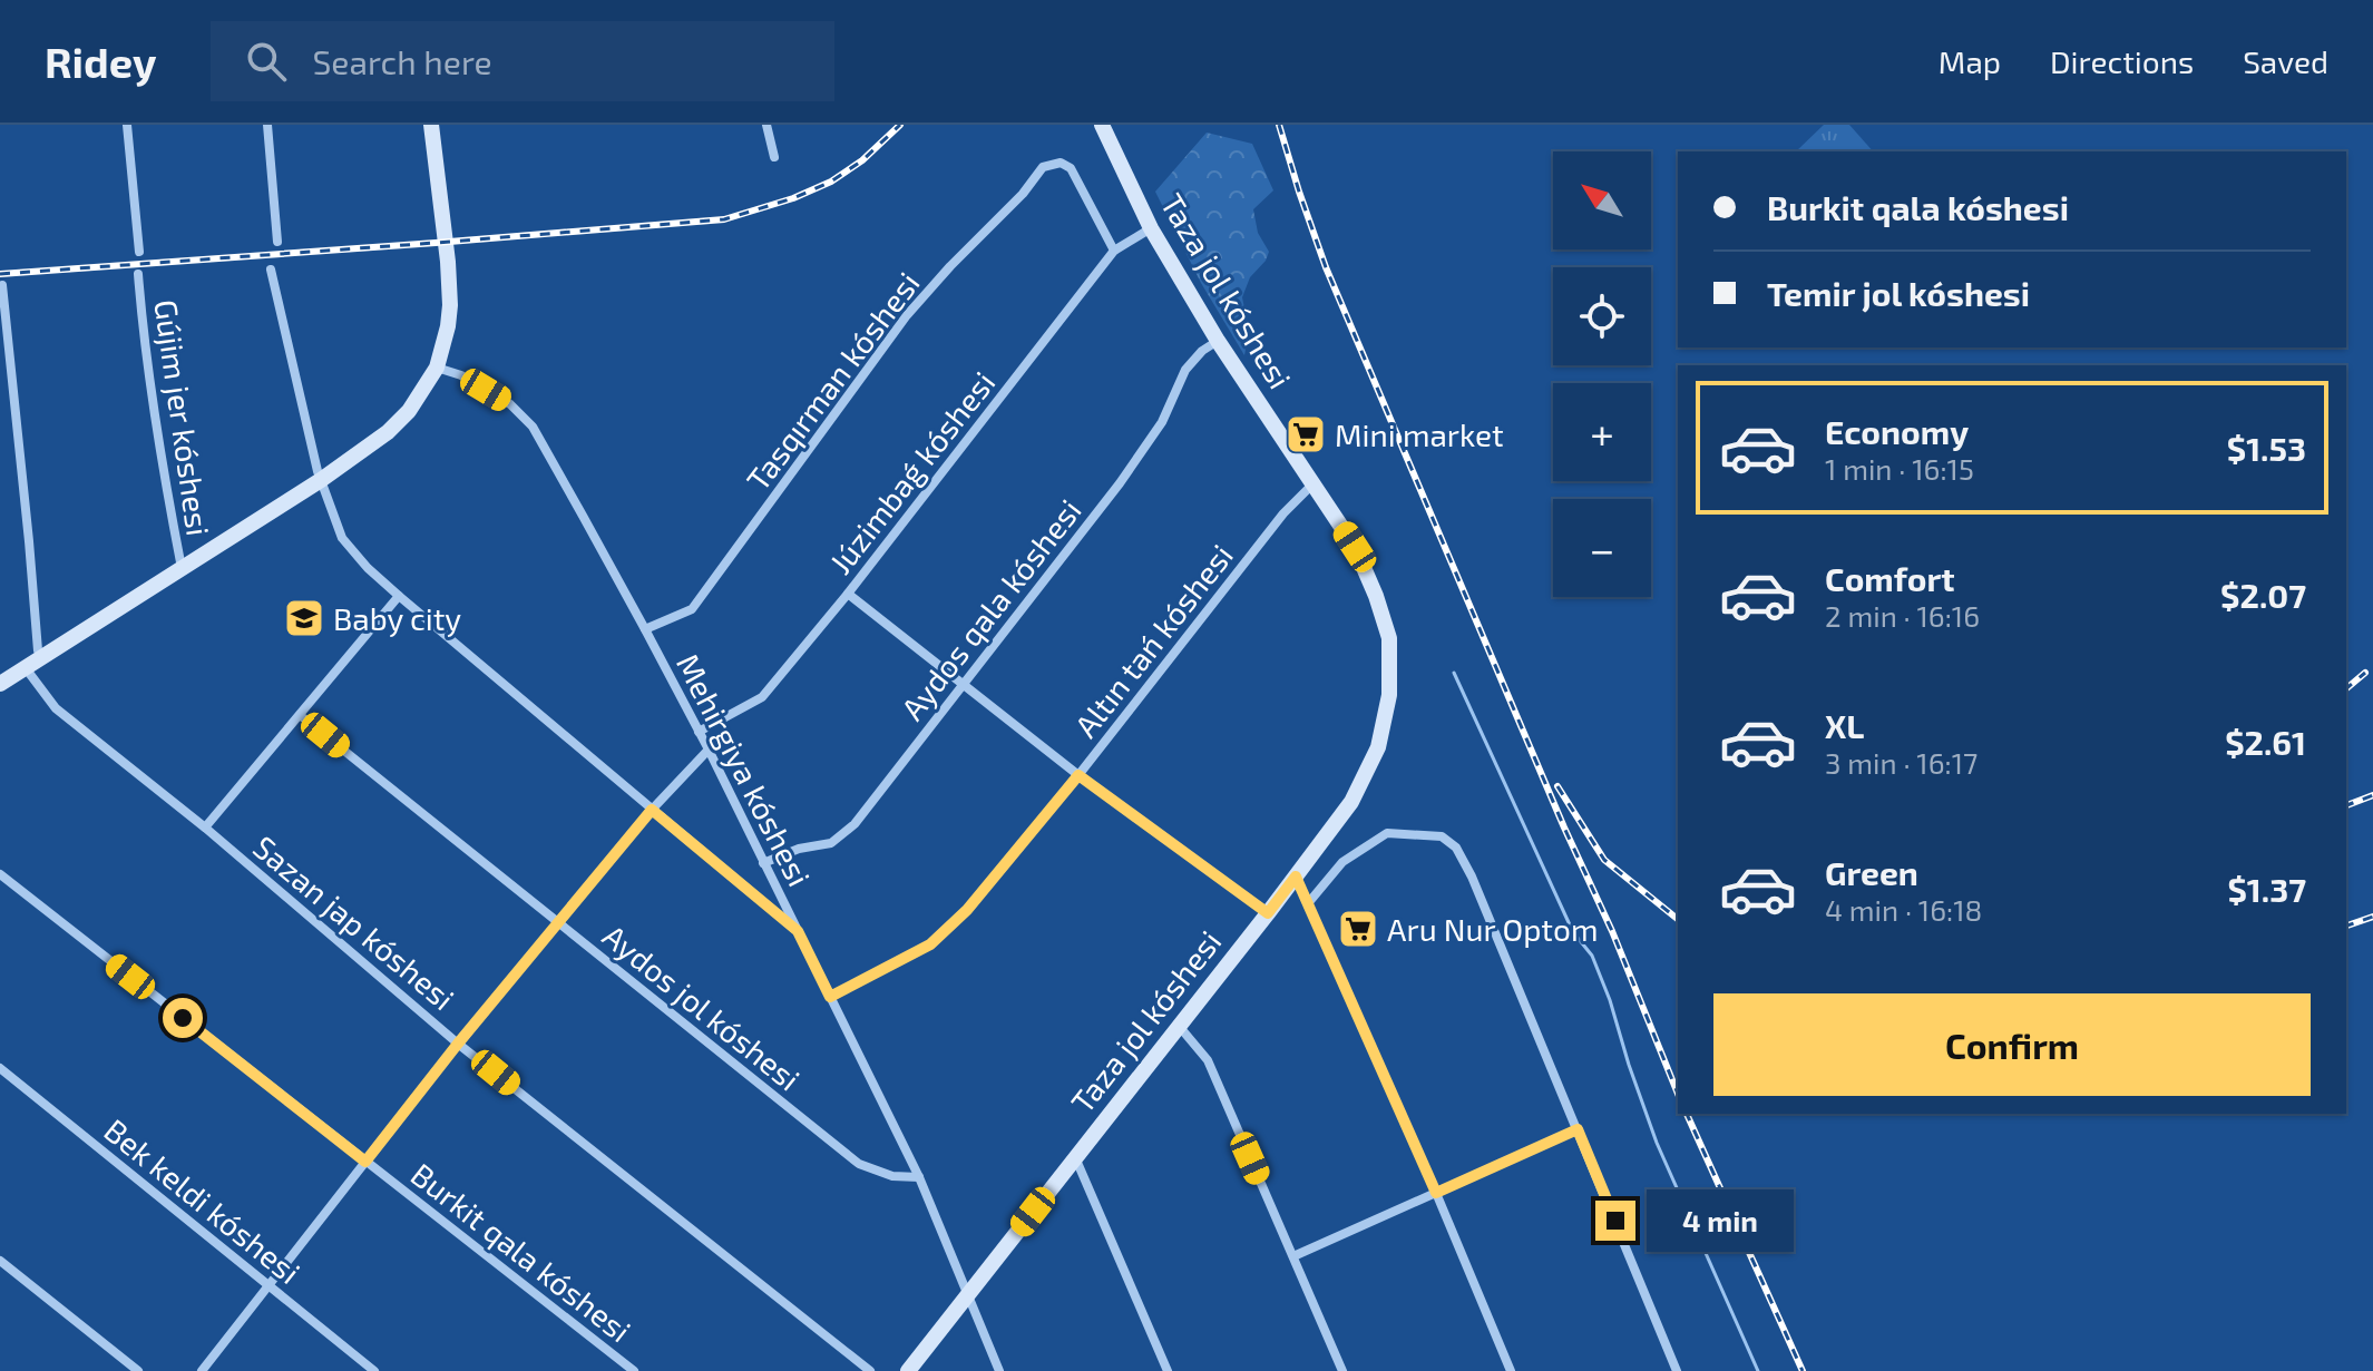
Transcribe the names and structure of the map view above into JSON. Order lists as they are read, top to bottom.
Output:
{
  "streets": {
    "main road": ["Taza jol kóshesi"],
    "street": [
      "Tasqırman kóshesi",
      "Gújim jer kóshesi",
      "Júzimbaǵ kóshesi",
      "Aydos qala kóshesi",
      "Altın tań kóshesi",
      "Mehirgiya kóshesi",
      "Sazan jap kóshesi",
      "Aydos jol kóshesi",
      "Bek keldi kóshesi",
      "Burkit qala kóshesi"
    ]
  },
  "crossings": [
    ["Taza jol kóshesi", "Júzimbaǵ kóshesi"],
    ["Taza jol kóshesi", "Aydos qala kóshesi"],
    ["Taza jol kóshesi", "Altın tań kóshesi"],
    ["Taza jol kóshesi", "Mehirgiya kóshesi"],
    ["Tasqırman kóshesi", "Júzimbaǵ kóshesi"],
    ["Tasqırman kóshesi", "Mehirgiya kóshesi"],
    ["Júzimbaǵ kóshesi", "Mehirgiya kóshesi"],
    ["Aydos qala kóshesi", "Mehirgiya kóshesi"],
    ["Altın tań kóshesi", "Mehirgiya kóshesi"],
    ["Mehirgiya kóshesi", "Aydos jol kóshesi"]
  ],
  "places": {
    "supermarket": ["Mini market", "Aru Nur Optom"],
    "school or university": ["Baby city"]
  },
  "north": "top left",
  "page": {
    "header": "Ridey",
    "search": "Search here",
    "nav": ["Map", "Directions", "Saved"],
    "map_buttons": ["+", "−"],
    "banner": ["Burkit qala kóshesi", "Temir jol kóshesi"],
    "list": [
      {
        "name": "Economy",
        "note": "1 min · 16:15",
        "value": "$1.53"
      },
      {
        "name": "Comfort",
        "note": "2 min · 16:16",
        "value": "$2.07"
      },
      {
        "name": "XL",
        "note": "3 min · 16:17",
        "value": "$2.61"
      },
      {
        "name": "Green",
        "note": "4 min · 16:18",
        "value": "$1.37"
      }
    ],
    "buttons": "Confirm",
    "bubble": "4 min"
  }
}
